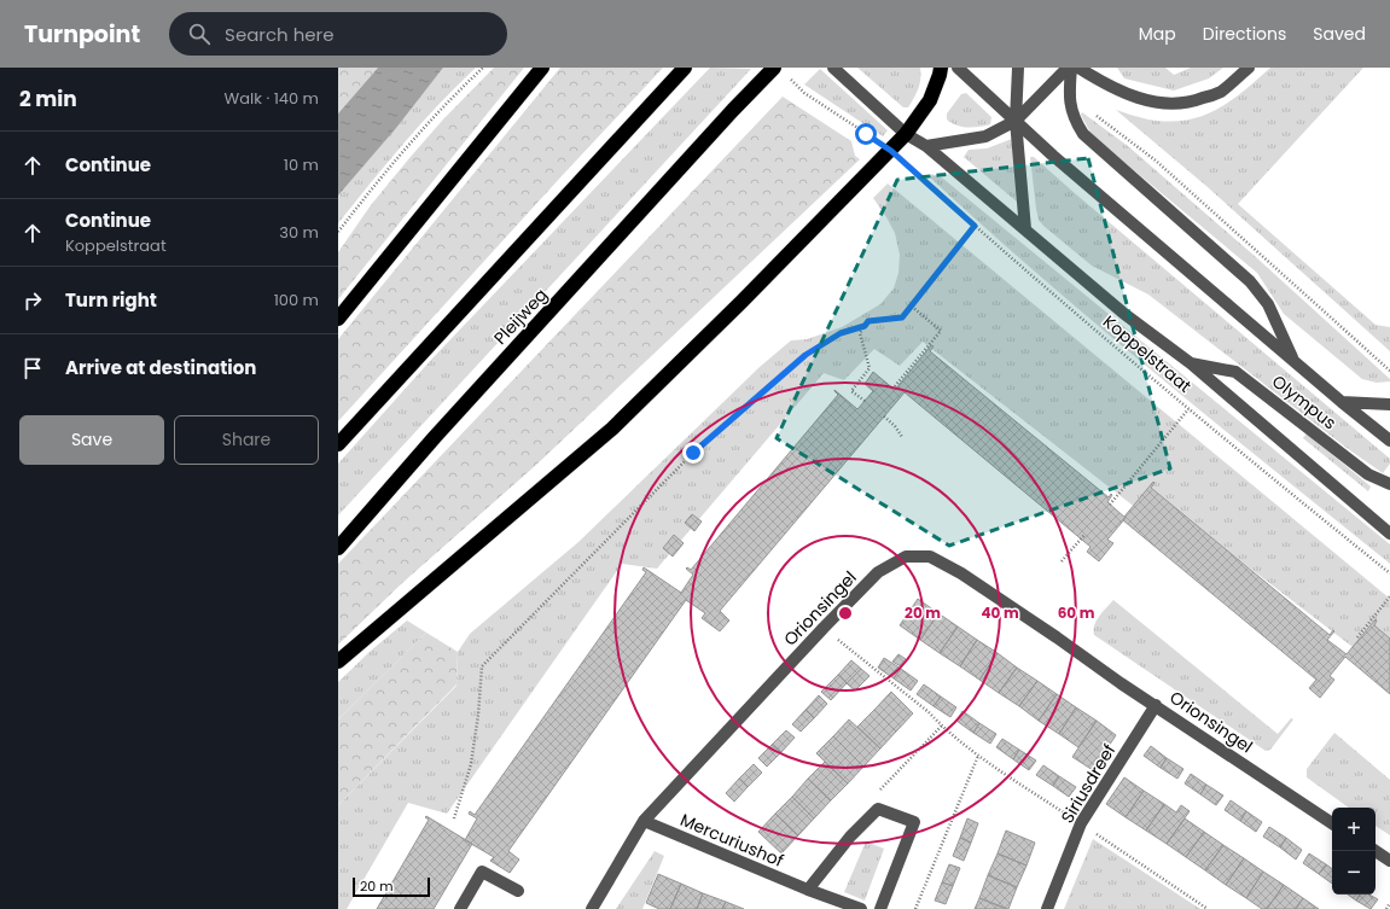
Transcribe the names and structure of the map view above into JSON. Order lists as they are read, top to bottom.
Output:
{
  "streets": {
    "highway": ["Pleijweg"],
    "street": [
      "Koppelstraat",
      "Olympus",
      "Orionsingel",
      "Siriusdreef",
      "Mercuriushof"
    ]
  },
  "crossings": [
    ["Pleijweg", "Koppelstraat"],
    ["Koppelstraat", "Olympus"],
    ["Orionsingel", "Siriusdreef"],
    ["Orionsingel", "Mercuriushof"]
  ],
  "scale_bar": "20 m",
  "page": {
    "header": "Turnpoint",
    "search": "Search here",
    "nav": ["Map", "Directions", "Saved"],
    "heading": ["2 min", "Walk · 140 m"],
    "list": [
      ["Continue", "10 m"],
      ["Continue", "Koppelstraat", "30 m"],
      ["Turn right", "100 m"],
      "Arrive at destination"
    ],
    "buttons": ["Save", "Share"],
    "map_buttons": ["+", "−"],
    "scale": "20 m"
  },
  "rings": ["20 m", "40 m", "60 m"]
}
